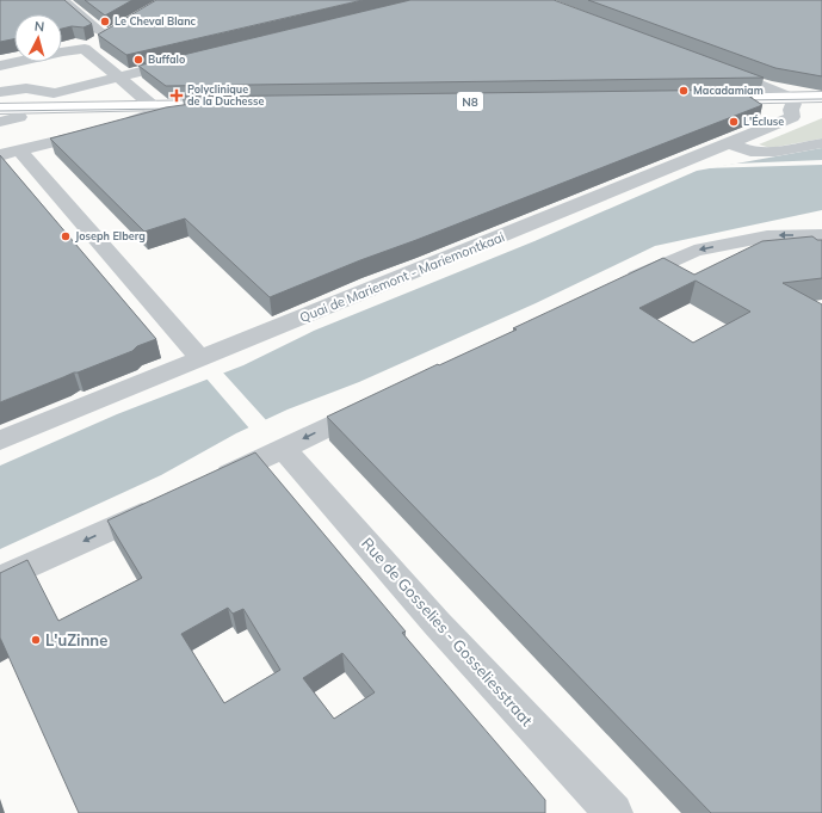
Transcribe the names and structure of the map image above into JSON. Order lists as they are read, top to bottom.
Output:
{
  "streets": {
    "street": ["Quai de Mariemont - Mariemontkaai", "Rue de Gosselies - Gosseliesstraat"]
  },
  "places": {
    "other": [
      "Le Cheval Blanc",
      "Buffalo",
      "Macadamiam",
      "L'Écluse",
      "Joseph Elberg",
      "L'uZinne"
    ],
    "health": ["Polyclinique de la Duchesse"]
  },
  "north": "top"
}
